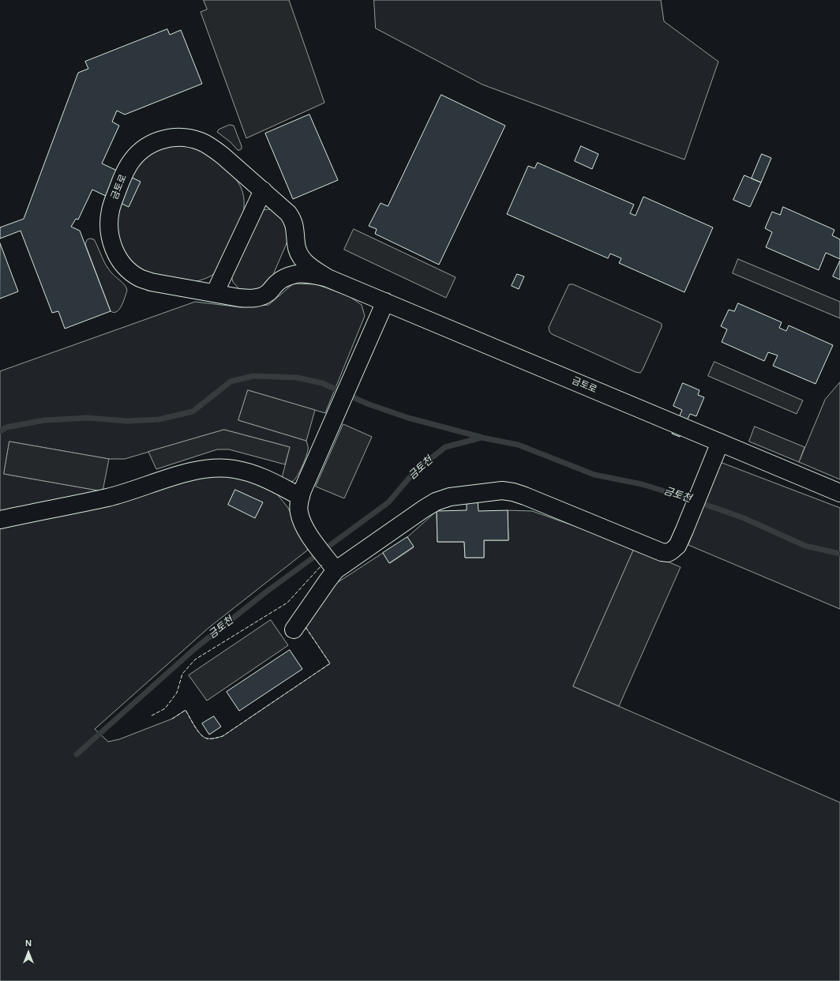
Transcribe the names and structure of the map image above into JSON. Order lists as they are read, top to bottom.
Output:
{
  "streets": {
    "street": ["금토로"]
  },
  "water": ["금토천"],
  "north": "top"
}
